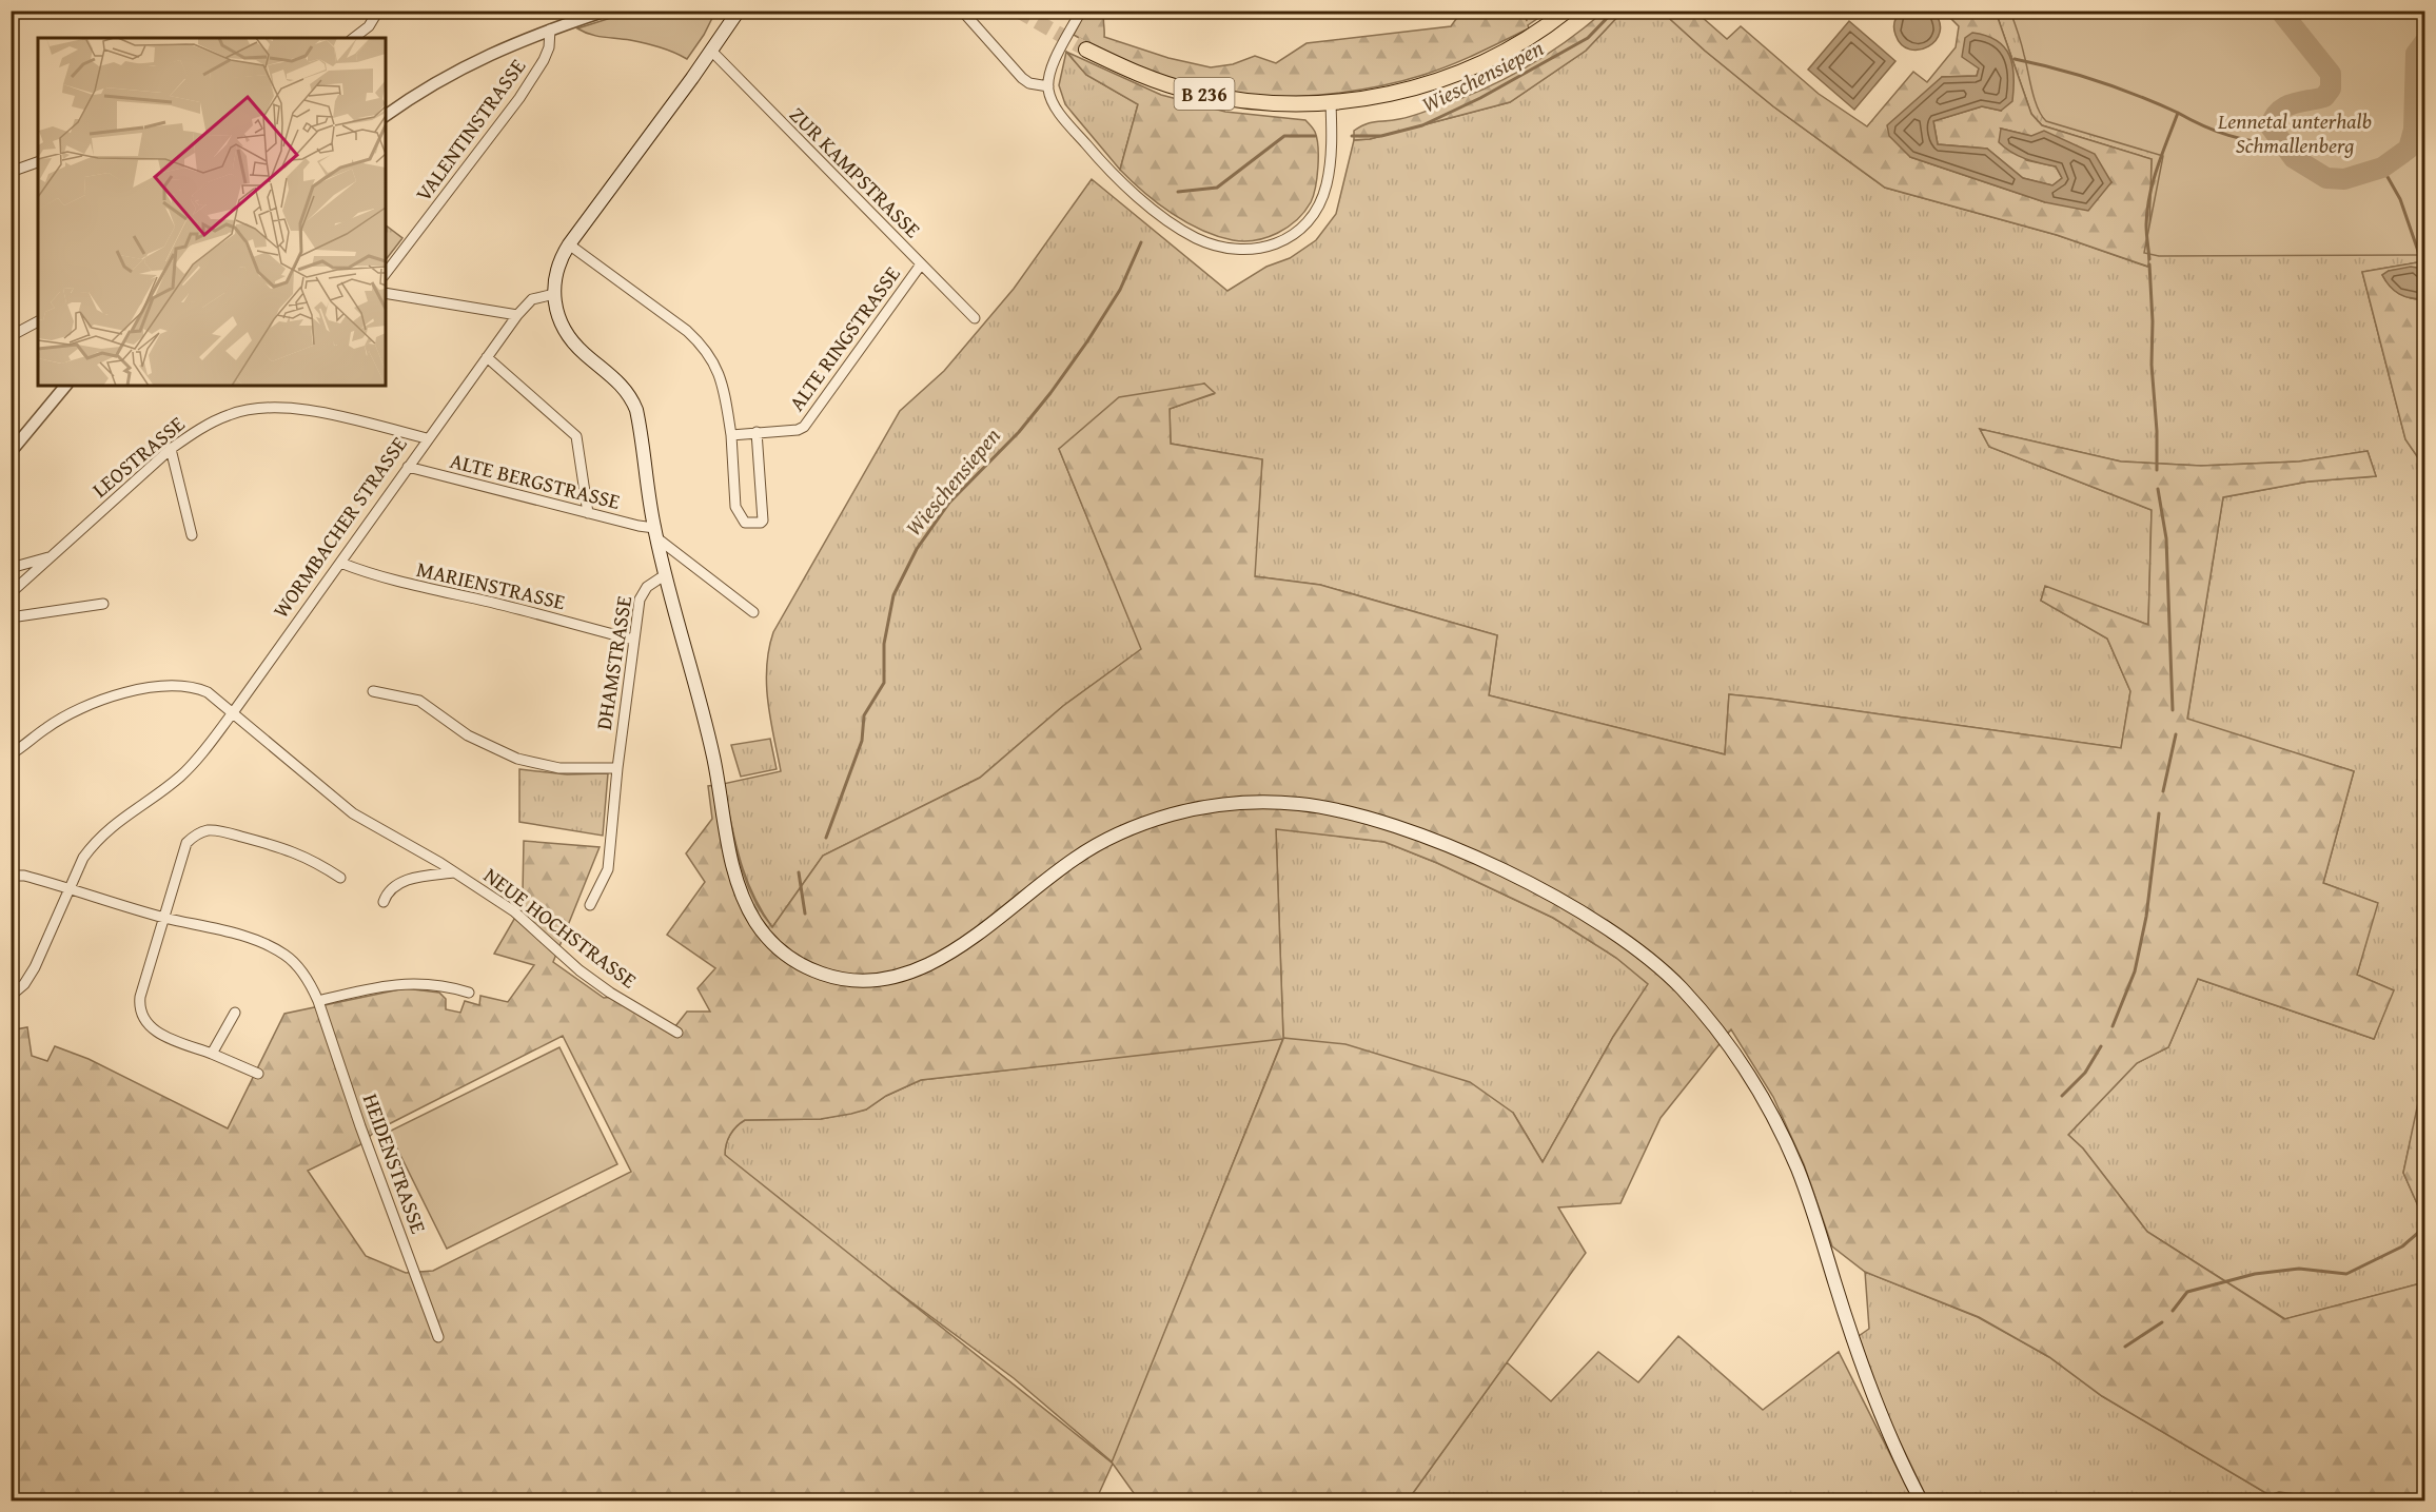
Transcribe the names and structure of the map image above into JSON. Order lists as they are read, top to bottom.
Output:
{
  "streets": {
    "main road": ["B 236"],
    "street": [
      "VALENTINSTRASSE",
      "ZUR KAMPSTRASSE",
      "ALTE RINGSTRASSE",
      "LEOSTRASSE",
      "ALTE BERGSTRASSE",
      "WORMBACHER STRASSE",
      "MARIENSTRASSE",
      "DHAMSTRASSE",
      "NEUE HOCHSTRASSE",
      "HEIDENSTRASSE"
    ]
  },
  "crossings": [
    ["ZUR KAMPSTRASSE", "ALTE RINGSTRASSE"],
    ["LEOSTRASSE", "WORMBACHER STRASSE"],
    ["ALTE BERGSTRASSE", "WORMBACHER STRASSE"],
    ["WORMBACHER STRASSE", "MARIENSTRASSE"],
    ["WORMBACHER STRASSE", "NEUE HOCHSTRASSE"],
    ["WORMBACHER STRASSE", "HEIDENSTRASSE"],
    ["MARIENSTRASSE", "DHAMSTRASSE"]
  ],
  "water": ["Wieschensiepen"],
  "parks": ["Lennetal unterhalb Schmallenberg"]
}
